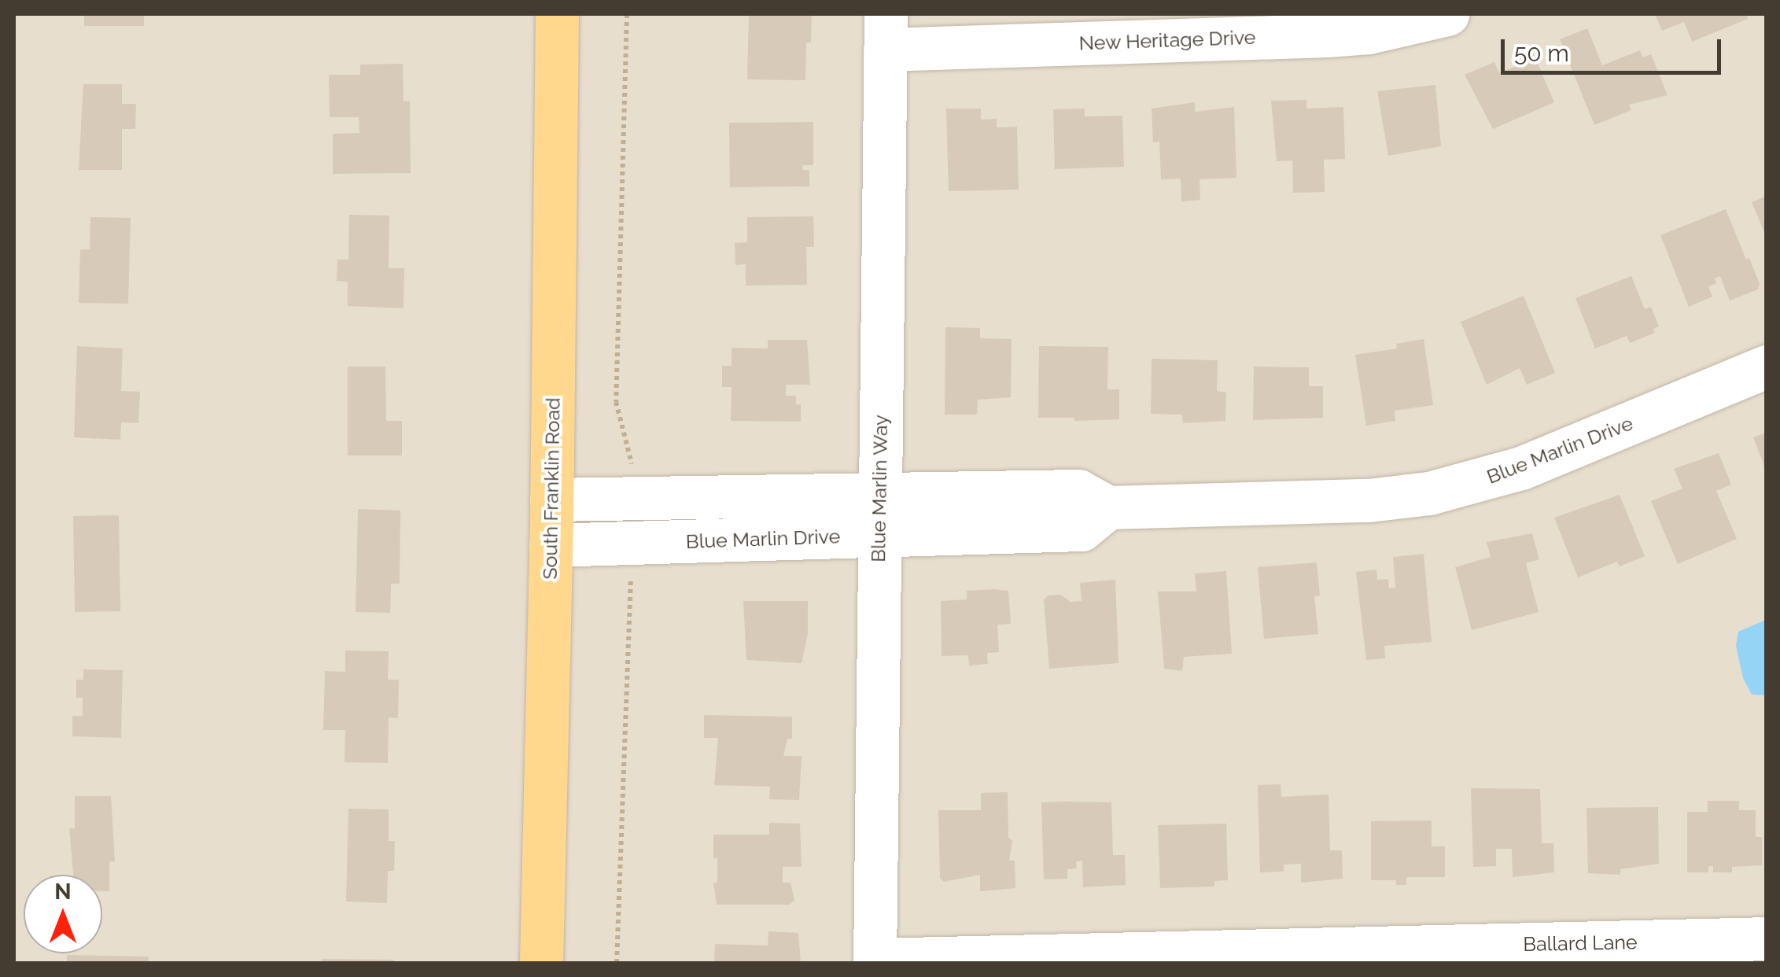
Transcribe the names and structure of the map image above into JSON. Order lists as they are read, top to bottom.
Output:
{
  "streets": {
    "main road": ["South Franklin Road"],
    "street": [
      "New Heritage Drive",
      "Blue Marlin Drive",
      "Blue Marlin Way",
      "Ballard Lane"
    ]
  },
  "crossings": [
    ["New Heritage Drive", "Blue Marlin Way"],
    ["Blue Marlin Drive", "South Franklin Road"],
    ["Blue Marlin Drive", "Blue Marlin Way"],
    ["Blue Marlin Way", "Ballard Lane"]
  ],
  "scale_bar": "50 m",
  "north": "top"
}
